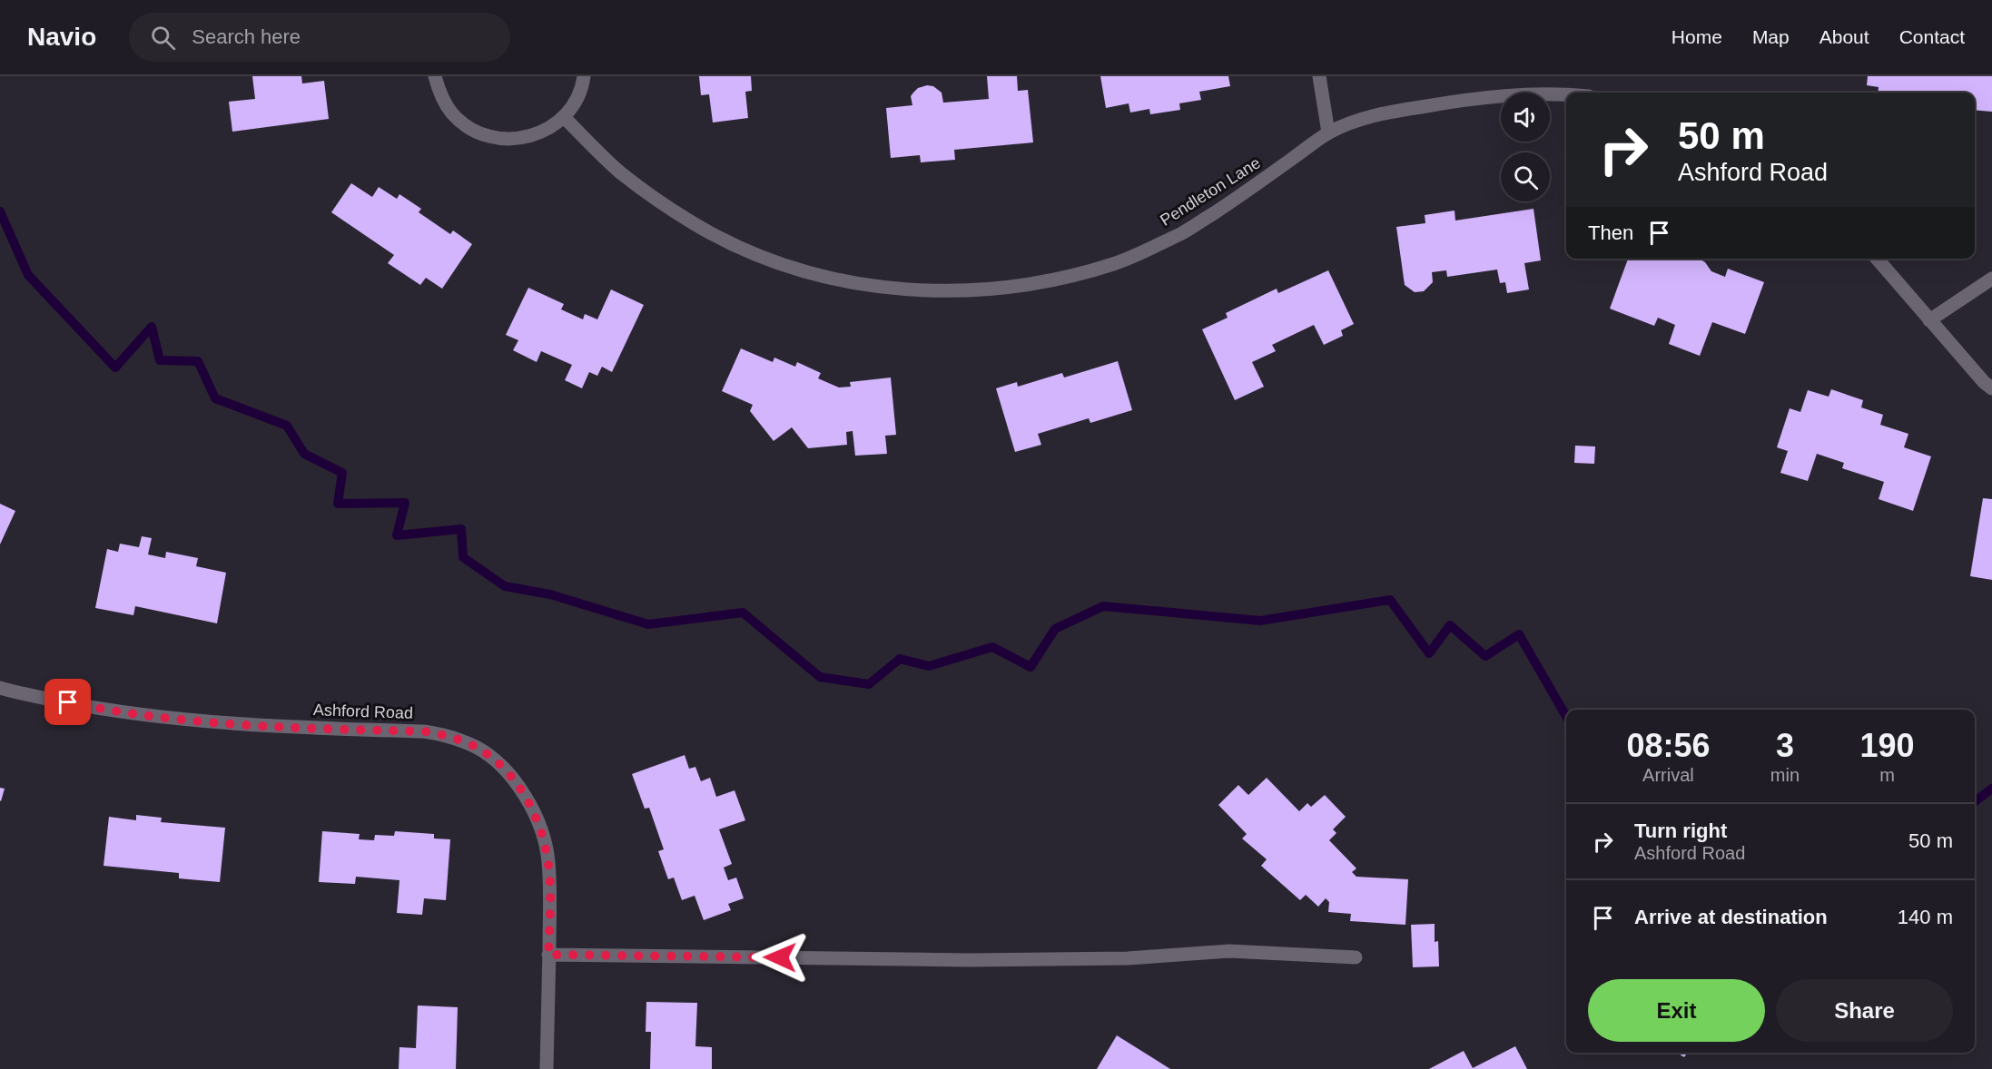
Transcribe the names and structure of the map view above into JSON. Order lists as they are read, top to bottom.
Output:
{
  "streets": {
    "street": ["Pendleton Lane", "Ashford Road"]
  },
  "page": {
    "header": "Navio",
    "search": "Search here",
    "nav": [
      "Home",
      "Map",
      "About",
      "Contact"
    ],
    "turn": ["50 m", "Ashford Road"],
    "then": "Then",
    "eta": [
      "08:56",
      "Arrival",
      "3",
      "min",
      "190",
      "m"
    ],
    "list": [
      {
        "name": "Turn right",
        "note": "Ashford Road",
        "value": "50 m"
      },
      {
        "name": "Arrive at destination",
        "value": "140 m"
      }
    ],
    "buttons": ["Exit", "Share"]
  }
}
